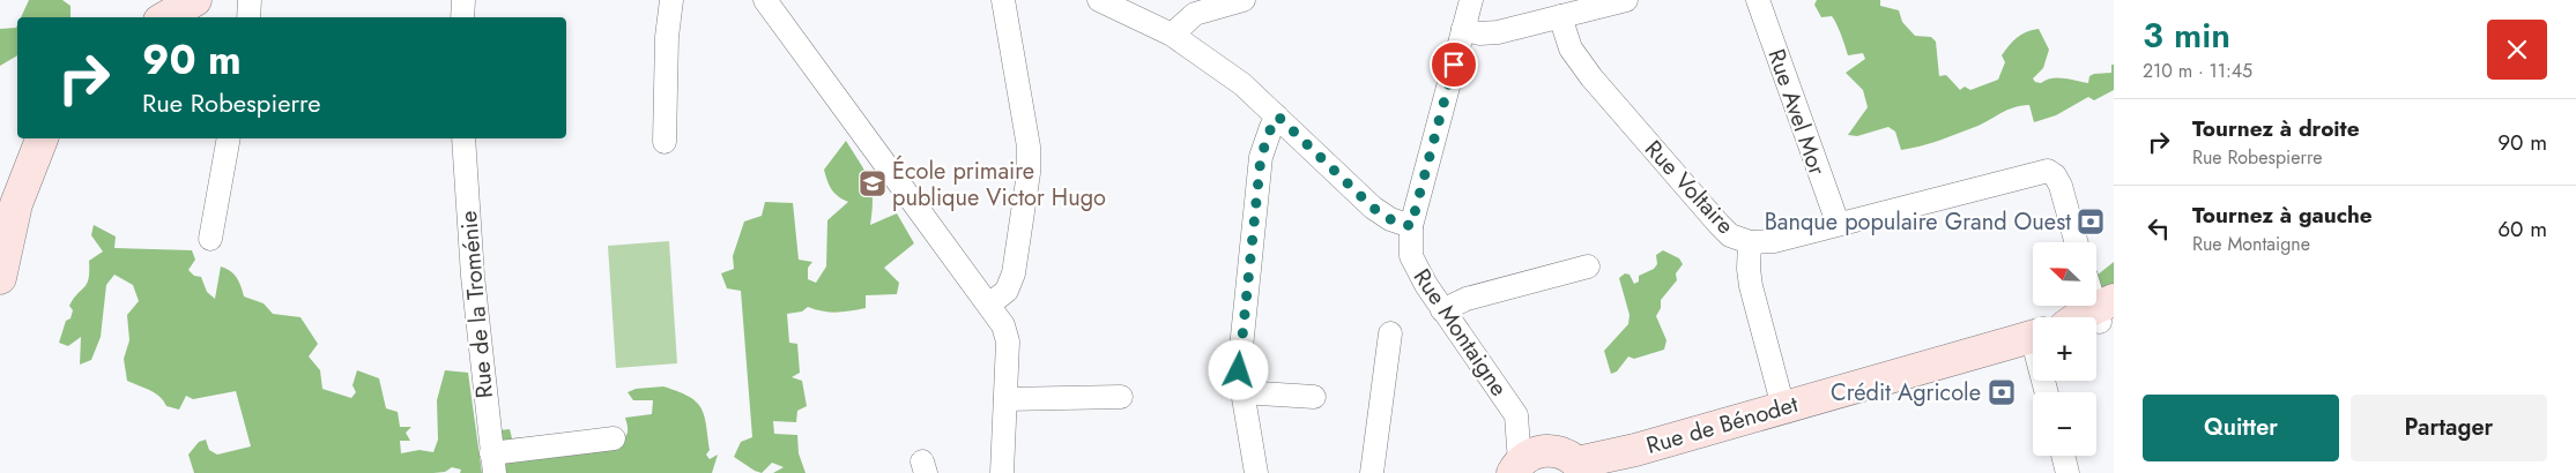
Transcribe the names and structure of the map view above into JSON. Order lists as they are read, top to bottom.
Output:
{
  "streets": {
    "street": [
      "Rue Avel Mor",
      "Rue Voltaire",
      "Rue de la Troménie",
      "Rue Montaigne",
      "Rue de Bénodet"
    ]
  },
  "crossings": [
    ["Rue Voltaire", "Rue de Bénodet"],
    ["Rue Montaigne", "Rue de Bénodet"]
  ],
  "places": {
    "school or university": ["École primaire publique Victor Hugo"],
    "bank": ["Banque populaire Grand Ouest", "Crédit Agricole"]
  },
  "north": "top left",
  "page": {
    "heading": ["3 min", "210 m · 11:45"],
    "turn": ["90 m", "Rue Robespierre"],
    "list": [
      {
        "name": "Tournez à droite",
        "note": "Rue Robespierre",
        "value": "90 m"
      },
      {
        "name": "Tournez à gauche",
        "note": "Rue Montaigne",
        "value": "60 m"
      }
    ],
    "map_buttons": ["+", "−"],
    "buttons": ["Quitter", "Partager"]
  }
}
